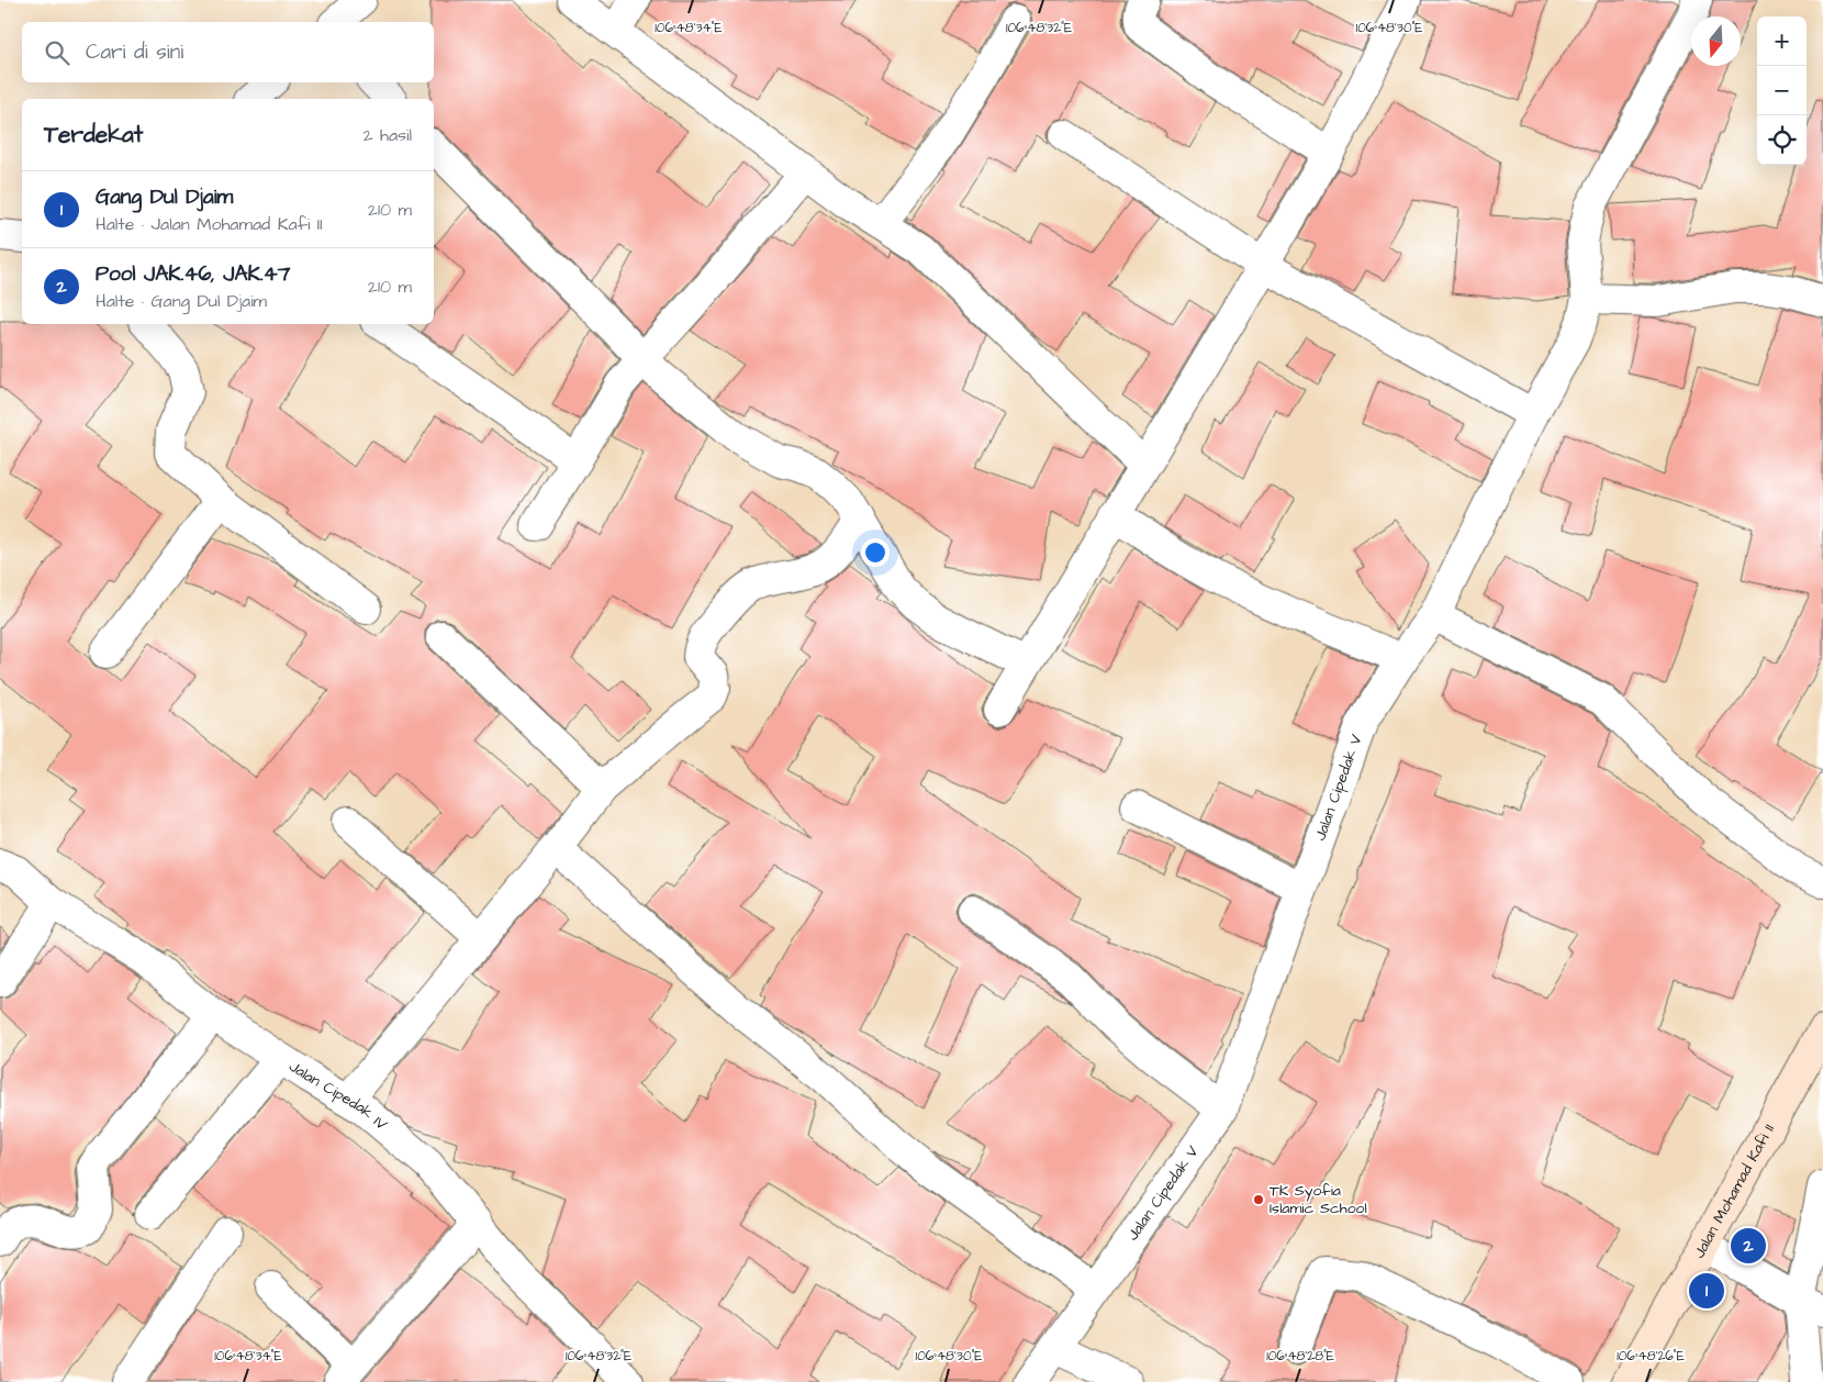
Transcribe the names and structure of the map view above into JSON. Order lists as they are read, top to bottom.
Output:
{
  "streets": {
    "main road": ["Jalan Mohamad Kafi II"],
    "street": ["Jalan Cipedak V", "Jalan Cipedak IV"]
  },
  "places": ["TK Syofia Islamic School"],
  "north": "bottom",
  "page": {
    "map_buttons": ["+", "−"],
    "search": "Cari di sini",
    "heading": ["Terdekat", "2 hasil"],
    "list": [
      {
        "mark": "1",
        "name": "Gang Dul Djaim",
        "note": "Halte · Jalan Mohamad Kafi II",
        "value": "210 m"
      },
      {
        "mark": "2",
        "name": "Pool JAK.46, JAK.47",
        "note": "Halte · Gang Dul Djaim",
        "value": "210 m"
      }
    ],
    "pins": ["2", "1"]
  },
  "coordinates": [
    "106°48'34\"E",
    "106°48'32\"E",
    "106°48'30\"E",
    "106°48'28\"E",
    "106°48'26\"E"
  ]
}
